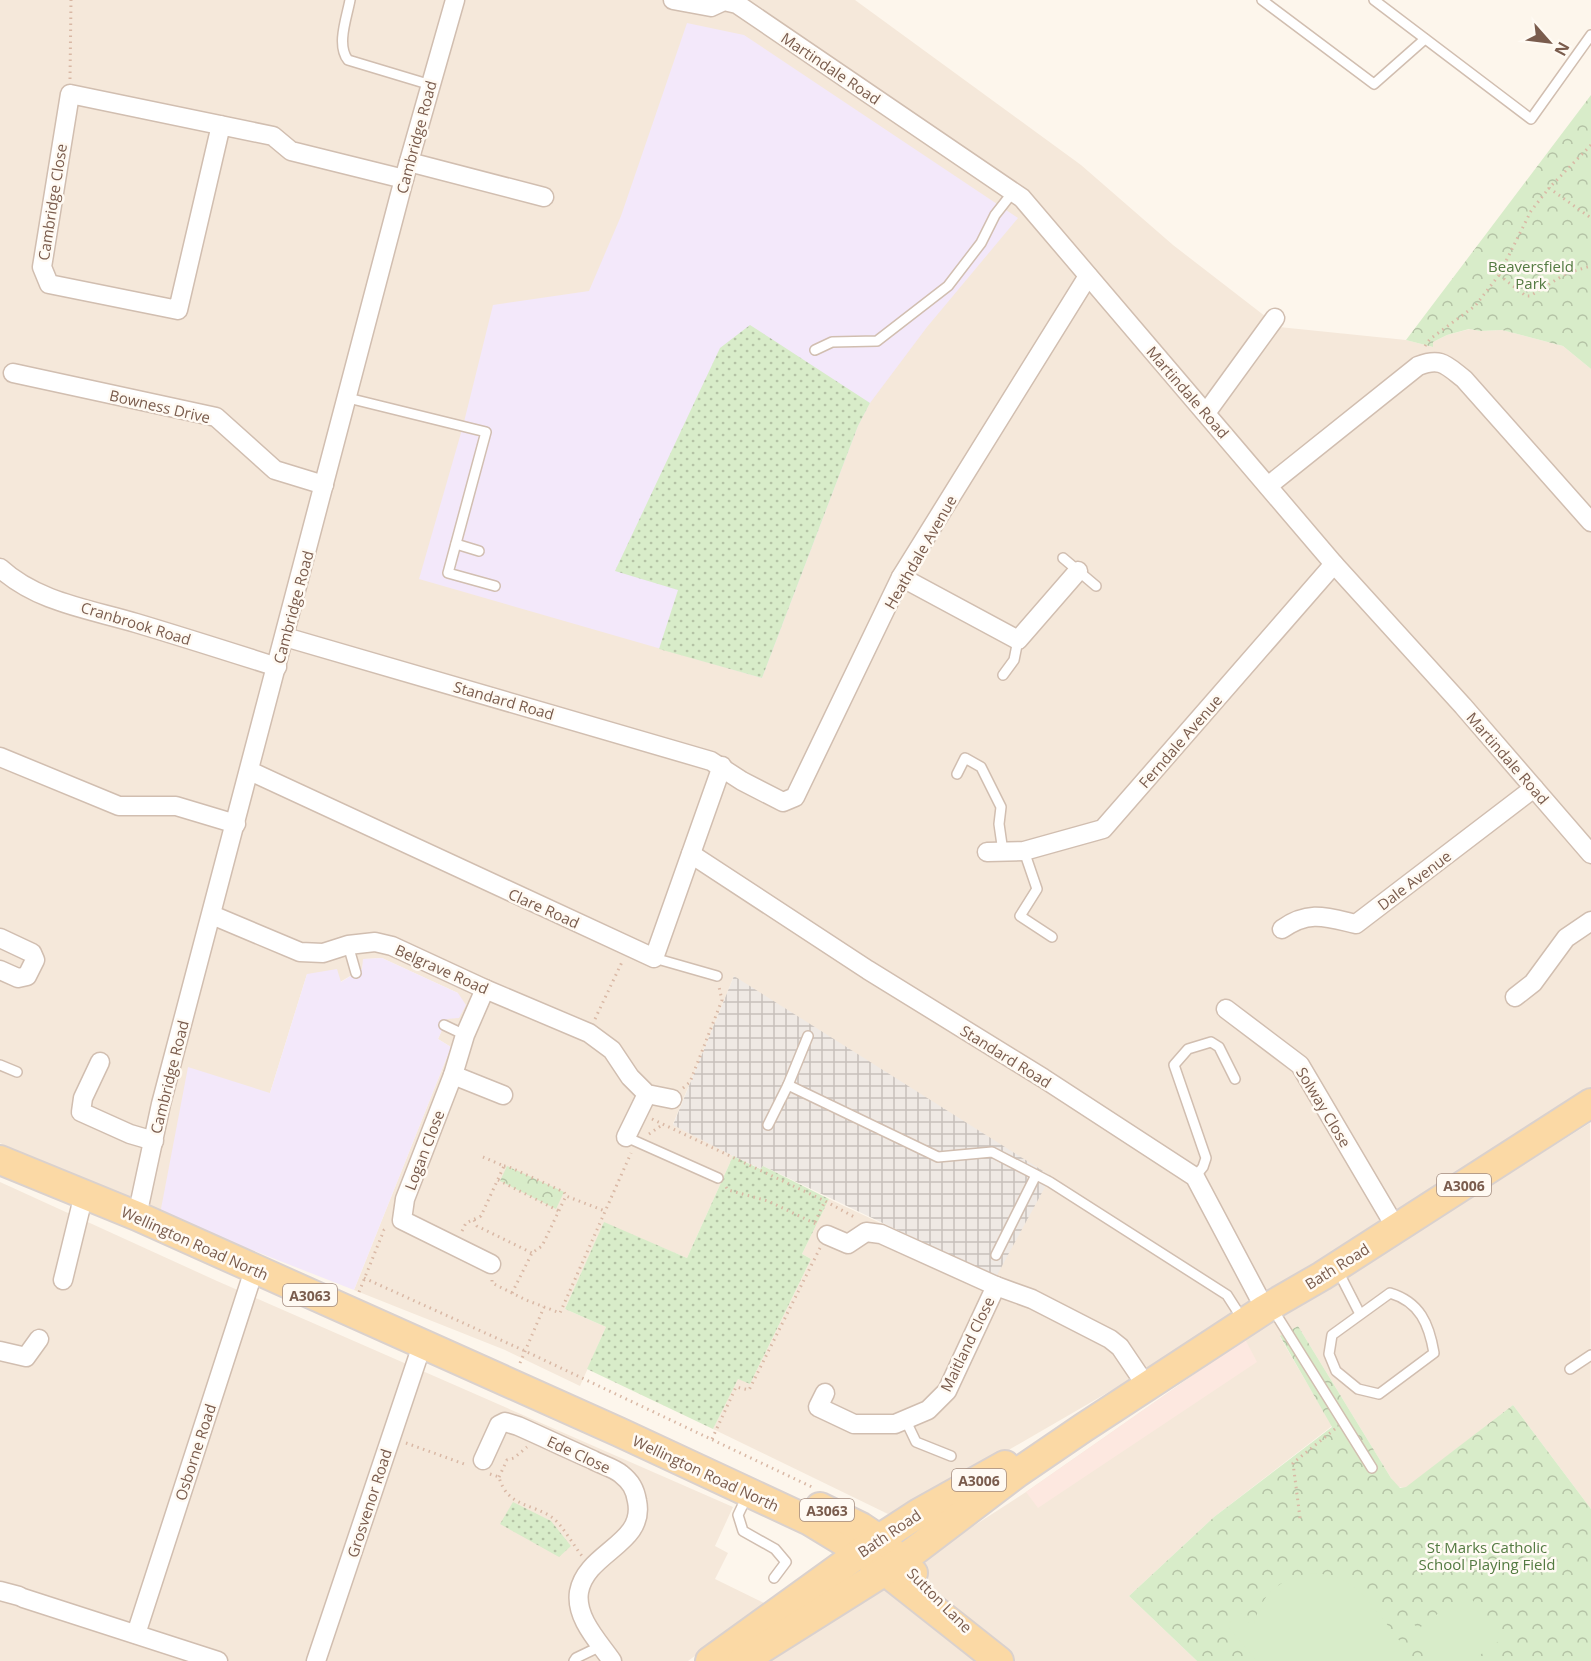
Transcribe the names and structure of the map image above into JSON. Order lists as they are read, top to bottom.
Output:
{
  "streets": {
    "main road": [
      "A3006",
      "Wellington Road North",
      "Bath Road",
      "A3063",
      "Sutton Lane"
    ],
    "street": [
      "Martindale Road",
      "Cambridge Road",
      "Cambridge Close",
      "Bowness Drive",
      "Heathdale Avenue",
      "Cranbrook Road",
      "Standard Road",
      "Ferndale Avenue",
      "Dale Avenue",
      "Clare Road",
      "Belgrave Road",
      "Solway Close",
      "Logan Close",
      "Maitland Close",
      "Osborne Road",
      "Ede Close",
      "Grosvenor Road"
    ]
  },
  "crossings": [
    ["Martindale Road", "Heathdale Avenue"],
    ["Martindale Road", "Ferndale Avenue"],
    ["Martindale Road", "Dale Avenue"],
    ["Cambridge Road", "Bowness Drive"],
    ["Cambridge Road", "Cranbrook Road"],
    ["Cambridge Road", "Standard Road"],
    ["Cambridge Road", "Clare Road"],
    ["Cambridge Road", "Belgrave Road"],
    ["Cambridge Road", "Wellington Road North"],
    ["Heathdale Avenue", "Standard Road"],
    ["Standard Road", "Bath Road"],
    ["Belgrave Road", "Logan Close"],
    ["Solway Close", "Bath Road"],
    ["Wellington Road North", "Bath Road"],
    ["Wellington Road North", "Osborne Road"],
    ["Wellington Road North", "Grosvenor Road"],
    ["Wellington Road North", "Sutton Lane"],
    ["Bath Road", "Maitland Close"],
    ["Bath Road", "Sutton Lane"]
  ],
  "parks": ["Beaversfield Park", "St Marks Catholic School Playing Field"],
  "north": "bottom right"
}
